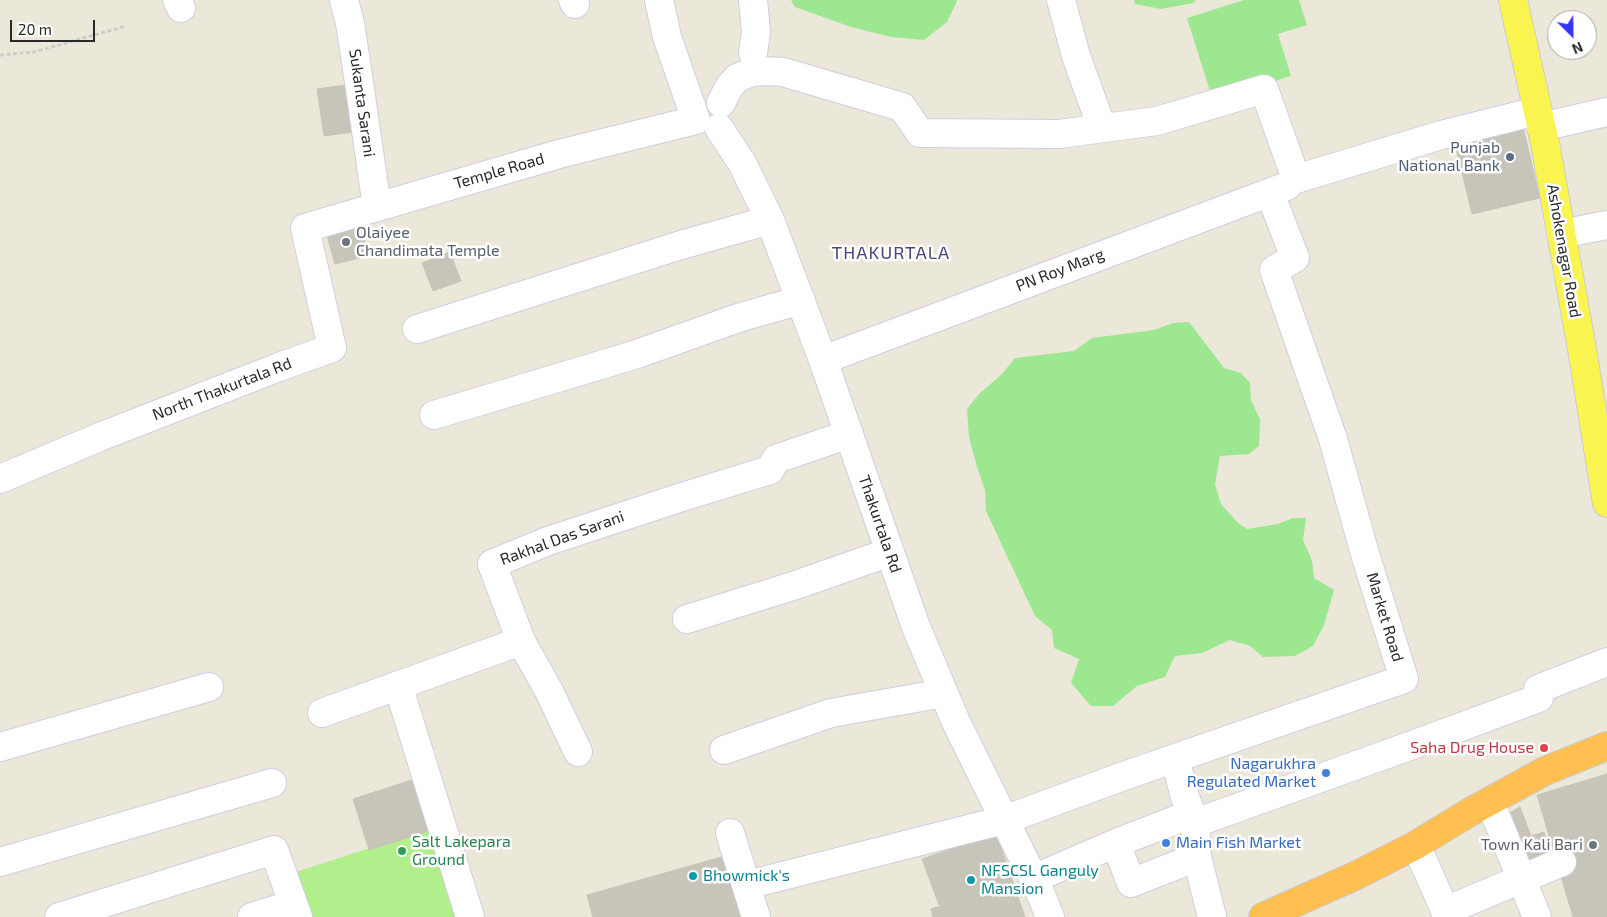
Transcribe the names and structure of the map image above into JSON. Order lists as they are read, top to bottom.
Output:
{
  "streets": {
    "main road": ["Ashokenagar Road"],
    "street": [
      "Sukanta Sarani",
      "Temple Road",
      "PN Roy Marg",
      "North Thakurtala Rd",
      "Thakurtala Rd",
      "Rakhal Das Sarani",
      "Market Road"
    ]
  },
  "crossings": [
    ["Sukanta Sarani", "Temple Road"],
    ["Temple Road", "North Thakurtala Rd"],
    ["Temple Road", "Thakurtala Rd"],
    ["Ashokenagar Road", "PN Roy Marg"],
    ["PN Roy Marg", "Thakurtala Rd"],
    ["PN Roy Marg", "Market Road"],
    ["Thakurtala Rd", "Rakhal Das Sarani"],
    ["Thakurtala Rd", "Market Road"]
  ],
  "districts": ["THAKURTALA"],
  "places": [
    "Punjab National Bank",
    "Olaiyee Chandimata Temple",
    "Saha Drug House",
    "Nagarukhra Regulated Market",
    "Main Fish Market",
    "Town Kali Bari",
    "Salt Lakepara Ground",
    "Bhowmick's",
    "NFSCSL Ganguly Mansion"
  ],
  "scale_bar": "20 m",
  "north": "bottom right"
}
